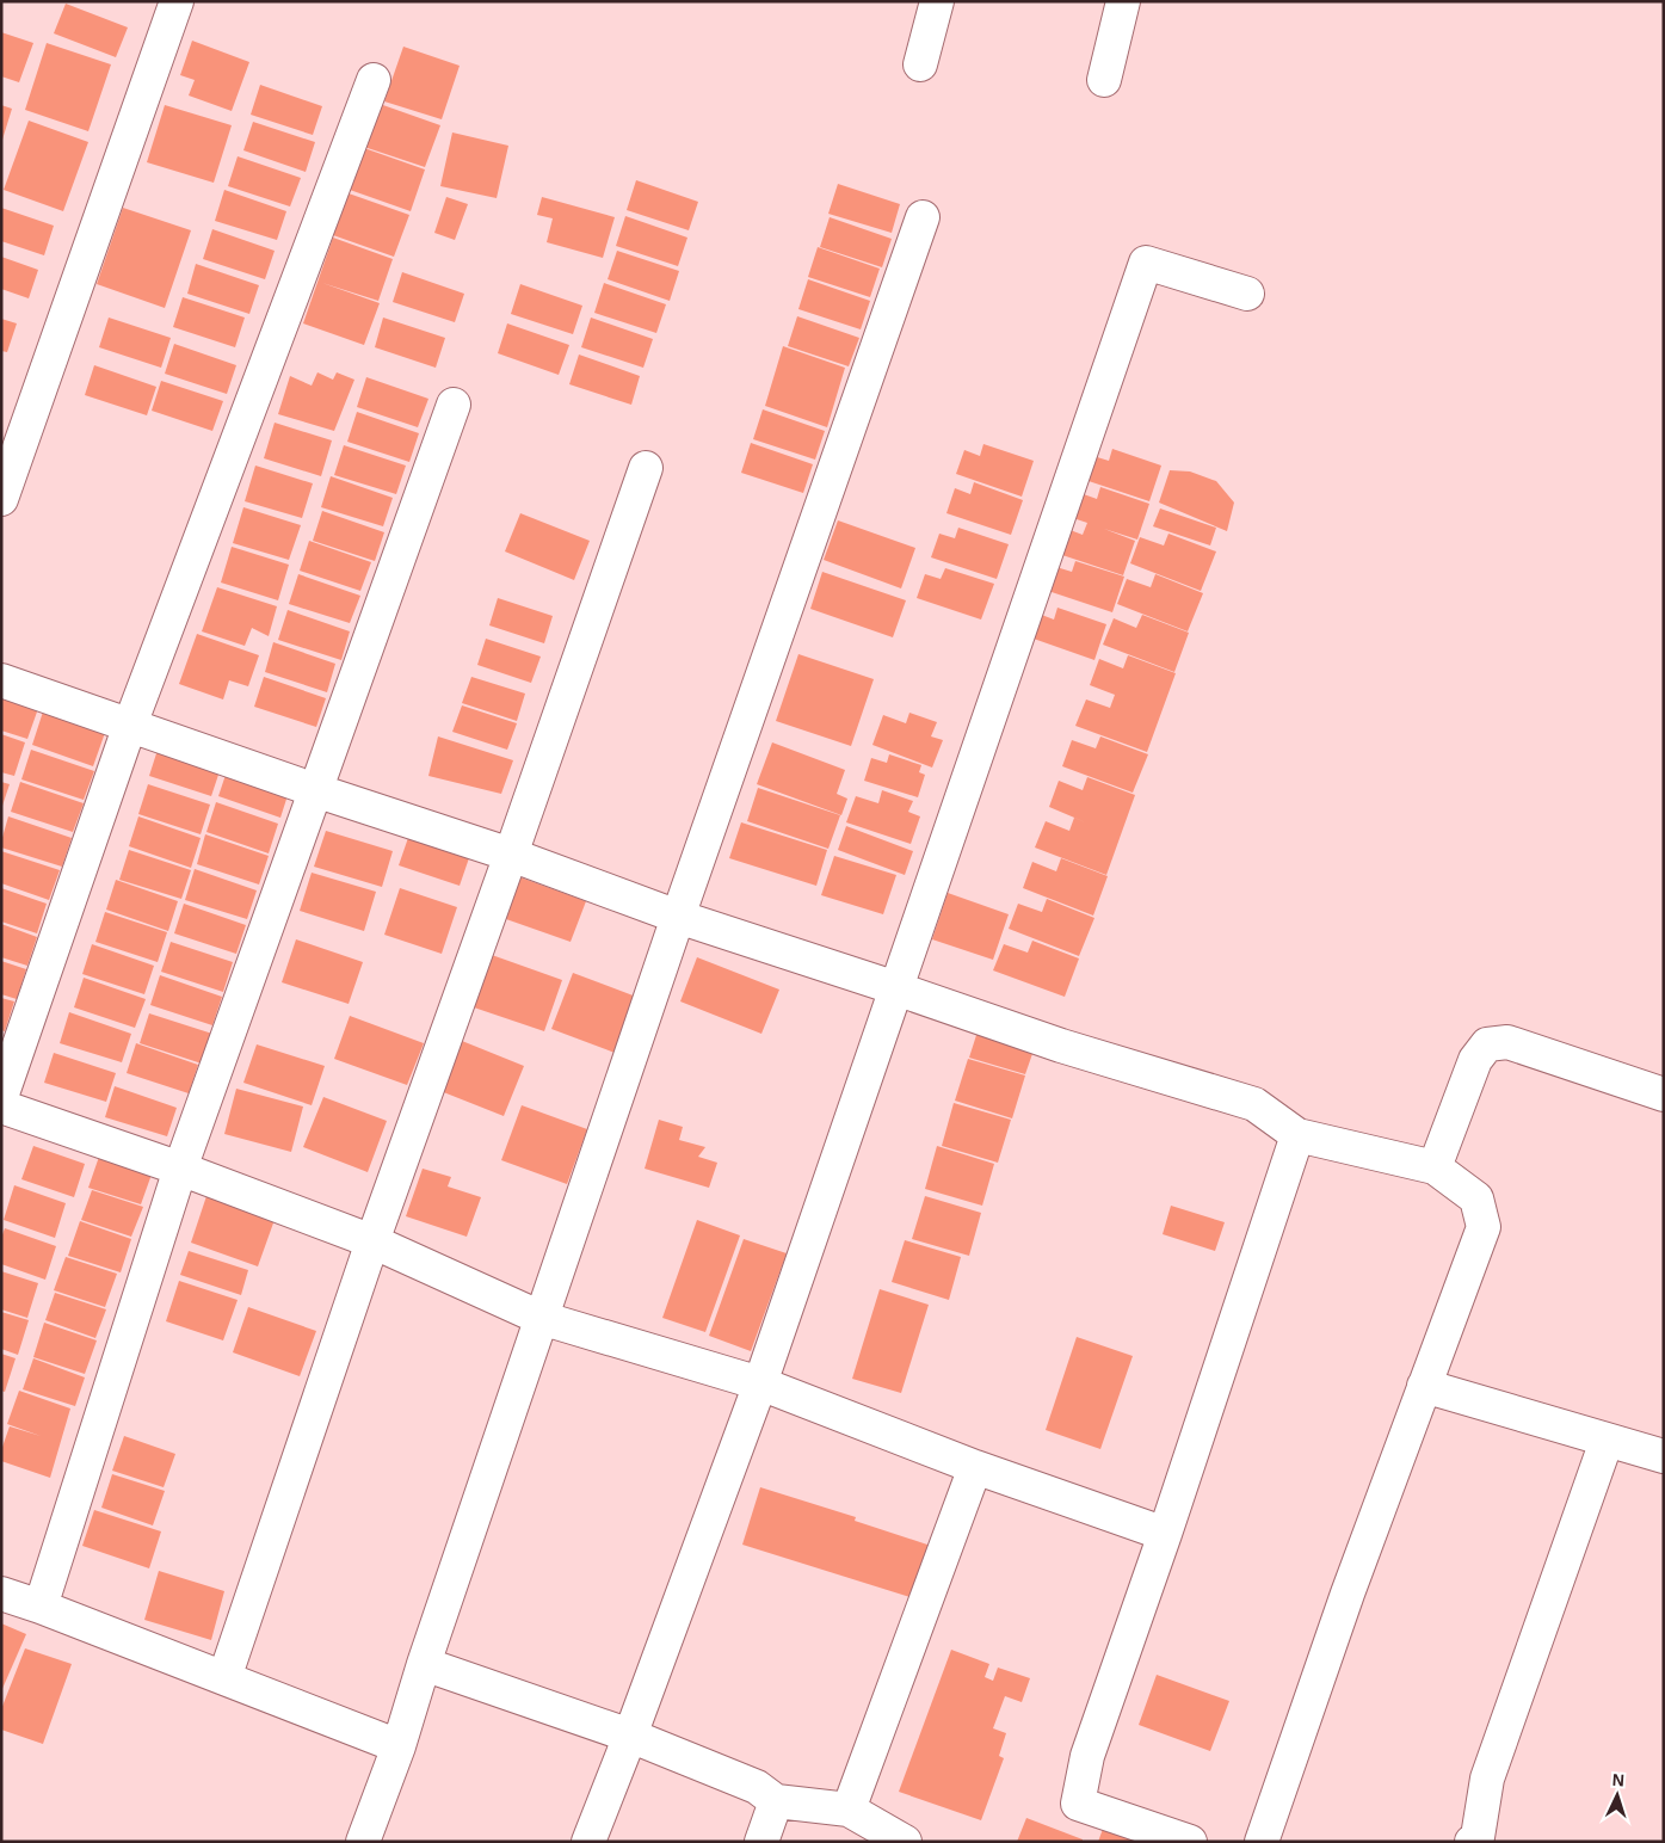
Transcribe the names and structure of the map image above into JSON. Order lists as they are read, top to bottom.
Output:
{
  "north": "top"
}
